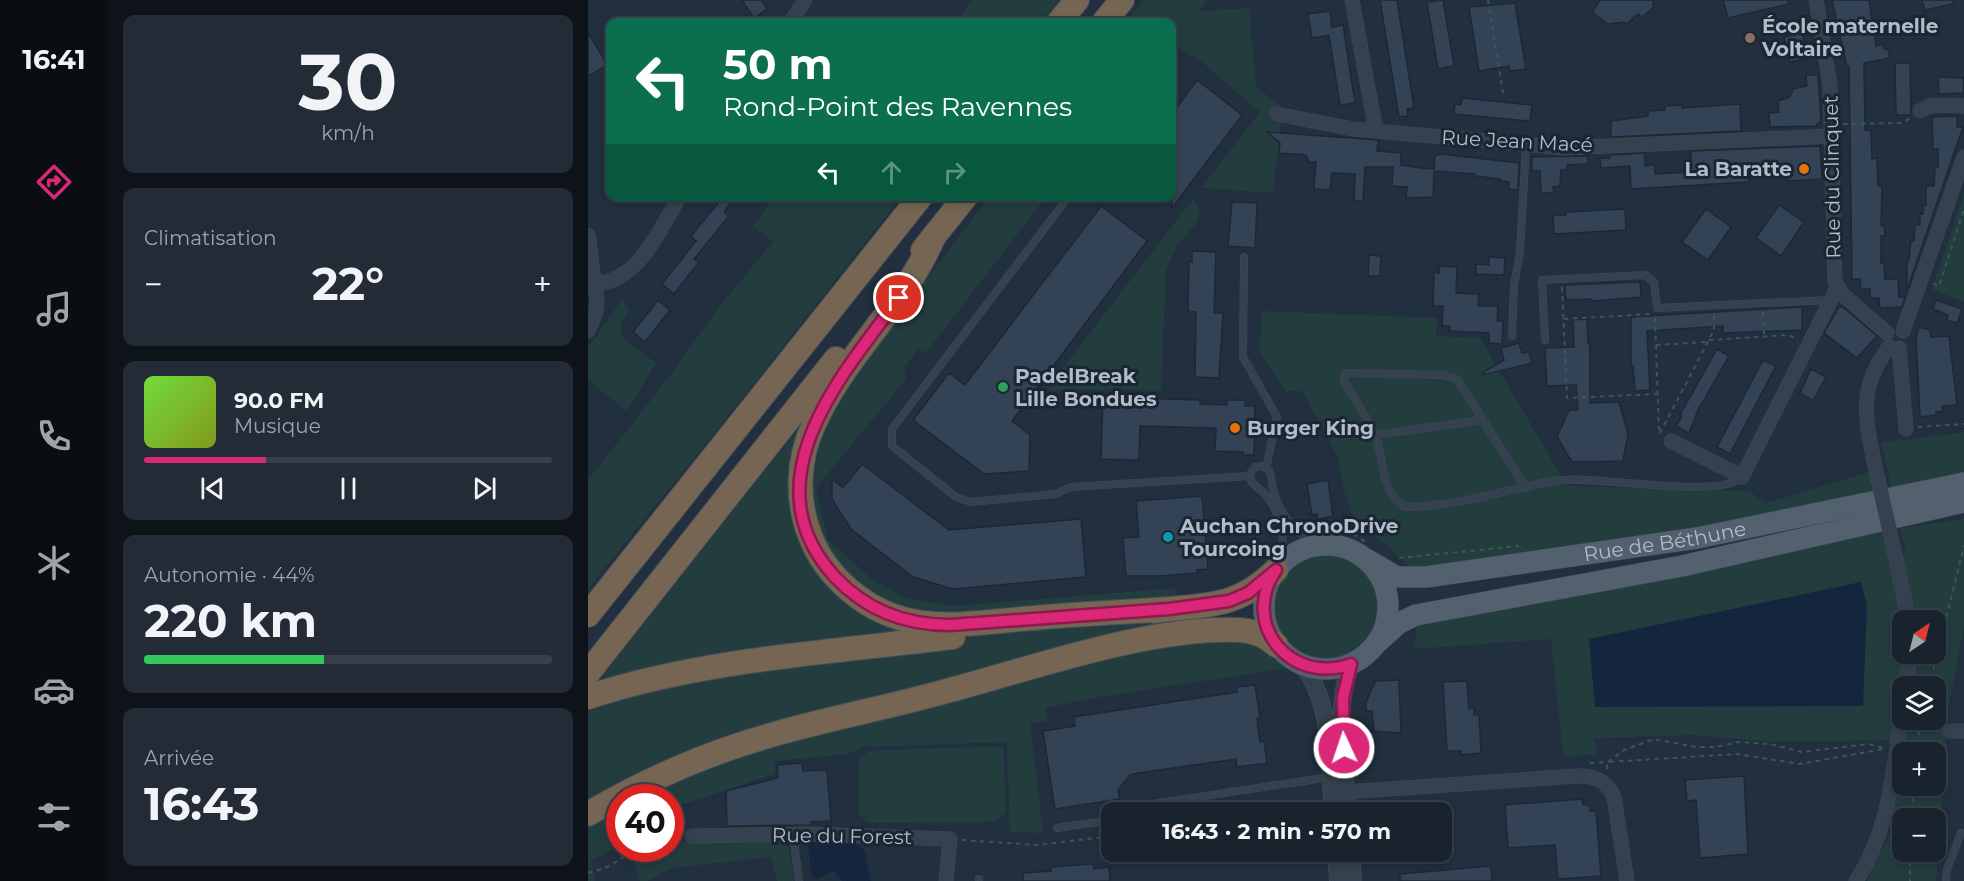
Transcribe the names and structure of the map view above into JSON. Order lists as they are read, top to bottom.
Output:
{
  "streets": {
    "main road": ["Rue de Béthune"],
    "street": ["Rue Jean Macé", "Rue du Clinquet", "Rue du Forest"]
  },
  "crossings": [
    ["Rue Jean Macé", "Rue du Clinquet"]
  ],
  "places": [
    "École maternelle Voltaire",
    "La Baratte",
    "PadelBreak Lille Bondues",
    "Burger King",
    "Auchan ChronoDrive Tourcoing"
  ],
  "north": "top right",
  "page": {
    "tabs": "16:41",
    "tile": [
      ["30", "km/h"],
      "Climatisation",
      ["Autonomie · 44%", "220 km"],
      ["Arrivée", "16:43"]
    ],
    "turn": ["50 m", "Rond-Point des Ravennes"],
    "heat": ["−", "22°", "+"],
    "song": ["90.0 FM", "Musique"],
    "map_buttons": ["+", "−"],
    "limit": "40",
    "trip": "16:43 · 2 min · 570 m"
  }
}
